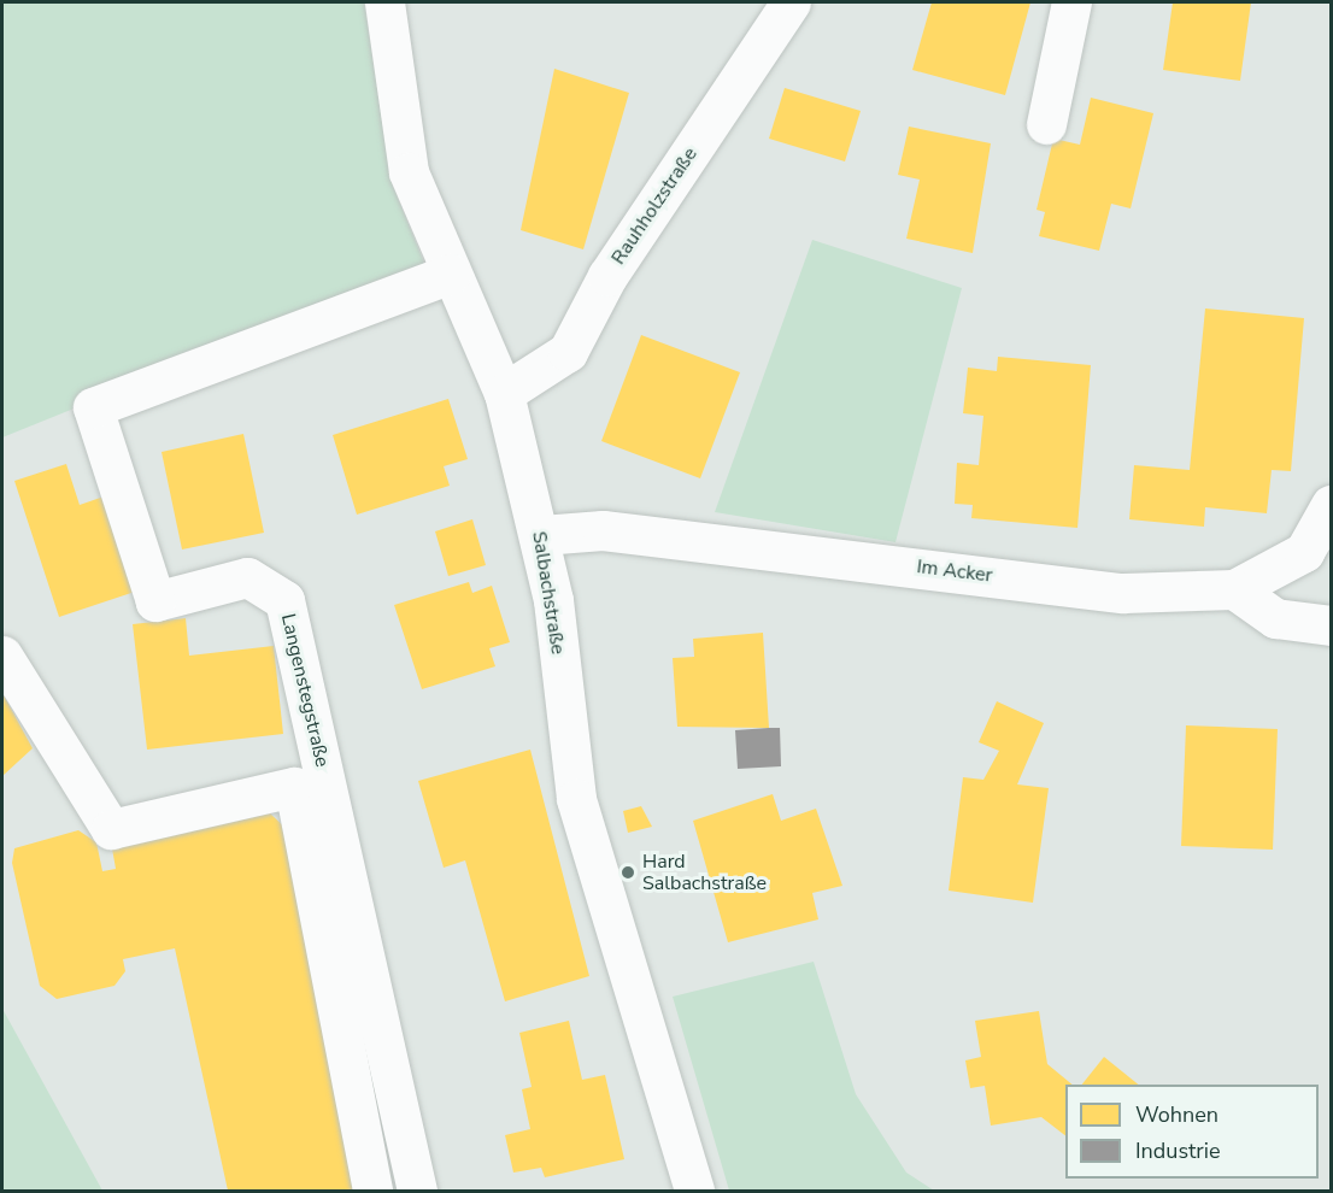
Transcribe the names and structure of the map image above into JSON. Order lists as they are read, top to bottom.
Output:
{
  "streets": {
    "street": [
      "Rauhholzstraße",
      "Im Acker",
      "Salbachstraße",
      "Langenstegstraße"
    ]
  },
  "crossings": [
    ["Rauhholzstraße", "Salbachstraße"],
    ["Im Acker", "Salbachstraße"],
    ["Salbachstraße", "Langenstegstraße"]
  ],
  "places": ["Hard Salbachstraße"],
  "legend": ["Wohnen", "Industrie"]
}
